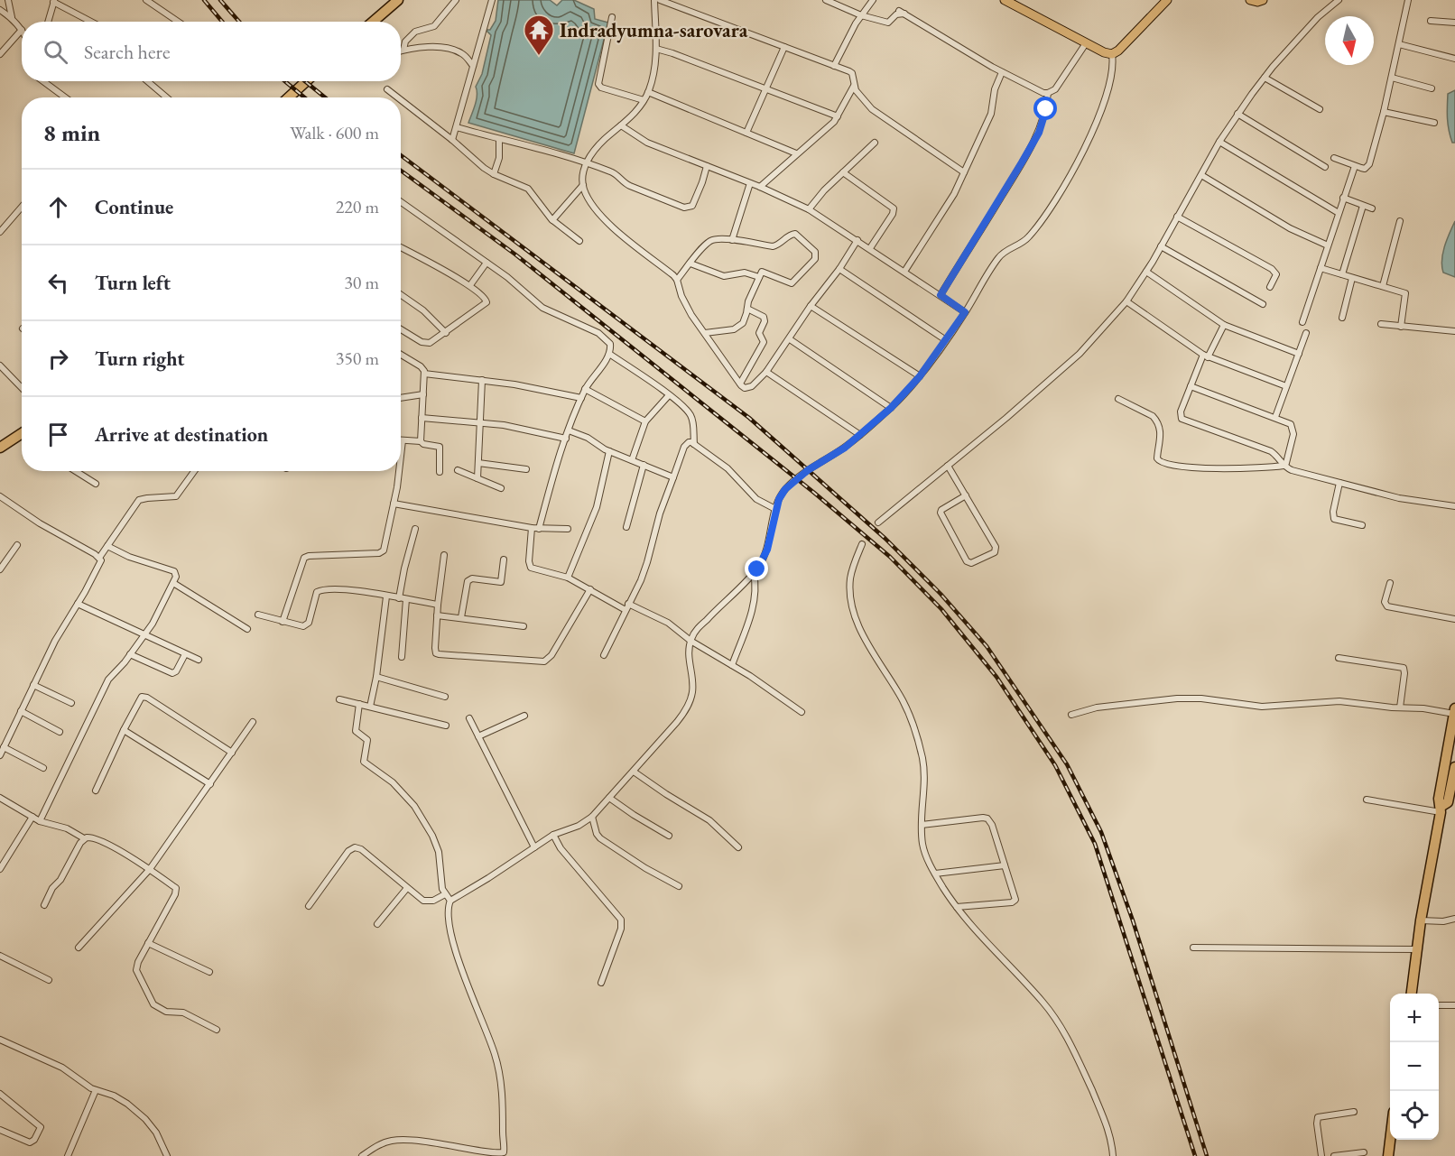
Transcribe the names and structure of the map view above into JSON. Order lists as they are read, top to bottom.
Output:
{
  "places": {
    "temple": ["Indradyumna-sarovara"]
  },
  "north": "bottom",
  "page": {
    "search": "Search here",
    "heading": ["8 min", "Walk · 600 m"],
    "list": [
      ["Continue", "220 m"],
      ["Turn left", "30 m"],
      ["Turn right", "350 m"],
      "Arrive at destination"
    ],
    "map_buttons": ["+", "−"]
  }
}
